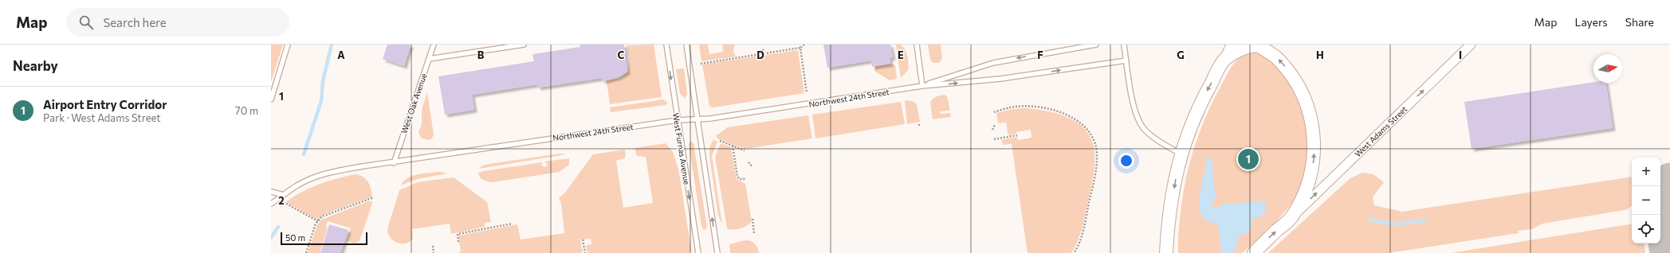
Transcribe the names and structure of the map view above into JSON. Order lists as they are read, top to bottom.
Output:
{
  "streets": {
    "main road": ["West Adams Street"],
    "lane": ["Northwest 24th Street", "West Oak Avenue", "West Furnas Avenue"]
  },
  "crossings": [
    ["Northwest 24th Street", "West Oak Avenue"],
    ["Northwest 24th Street", "West Furnas Avenue"]
  ],
  "scale_bar": "50 m",
  "north": "right",
  "page": {
    "header": "Map",
    "search": "Search here",
    "nav": ["Map", "Layers", "Share"],
    "heading": "Nearby",
    "list": [
      {
        "mark": "1",
        "name": "Airport Entry Corridor",
        "note": "Park · West Adams Street",
        "value": "70 m"
      }
    ],
    "pins": "1",
    "map_buttons": ["+", "−"],
    "scale": "50 m"
  },
  "grid": {
    "columns": [
      "A",
      "B",
      "C",
      "D",
      "E",
      "F",
      "G",
      "H",
      "I"
    ],
    "rows": ["1", "2"]
  }
}
